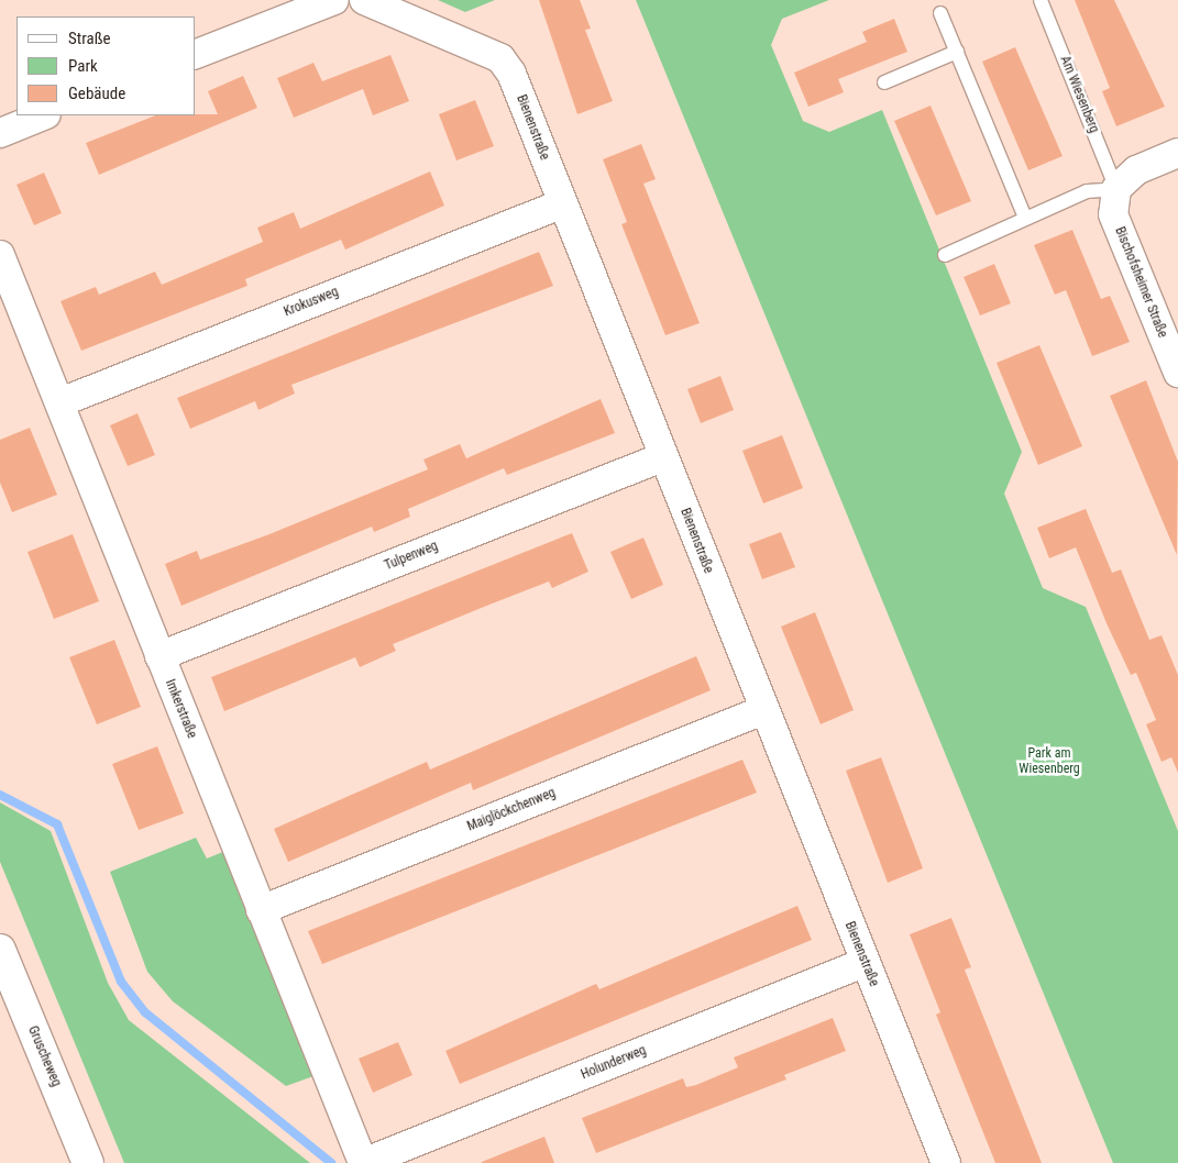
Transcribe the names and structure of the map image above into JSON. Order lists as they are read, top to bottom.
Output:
{
  "streets": {
    "street": [
      "Bienenstraße",
      "Bischofsheimer Straße",
      "Krokusweg",
      "Tulpenweg",
      "Imkerstraße",
      "Maiglöckchenweg",
      "Gruscheweg",
      "Holunderweg"
    ],
    "lane": ["Am Wiesenberg"]
  },
  "crossings": [
    ["Am Wiesenberg", "Bischofsheimer Straße"],
    ["Bienenstraße", "Krokusweg"],
    ["Bienenstraße", "Tulpenweg"],
    ["Bienenstraße", "Maiglöckchenweg"],
    ["Bienenstraße", "Holunderweg"],
    ["Krokusweg", "Imkerstraße"],
    ["Tulpenweg", "Imkerstraße"],
    ["Imkerstraße", "Maiglöckchenweg"],
    ["Imkerstraße", "Holunderweg"]
  ],
  "parks": ["Park am Wiesenberg"],
  "legend": ["Straße", "Park", "Gebäude"]
}
